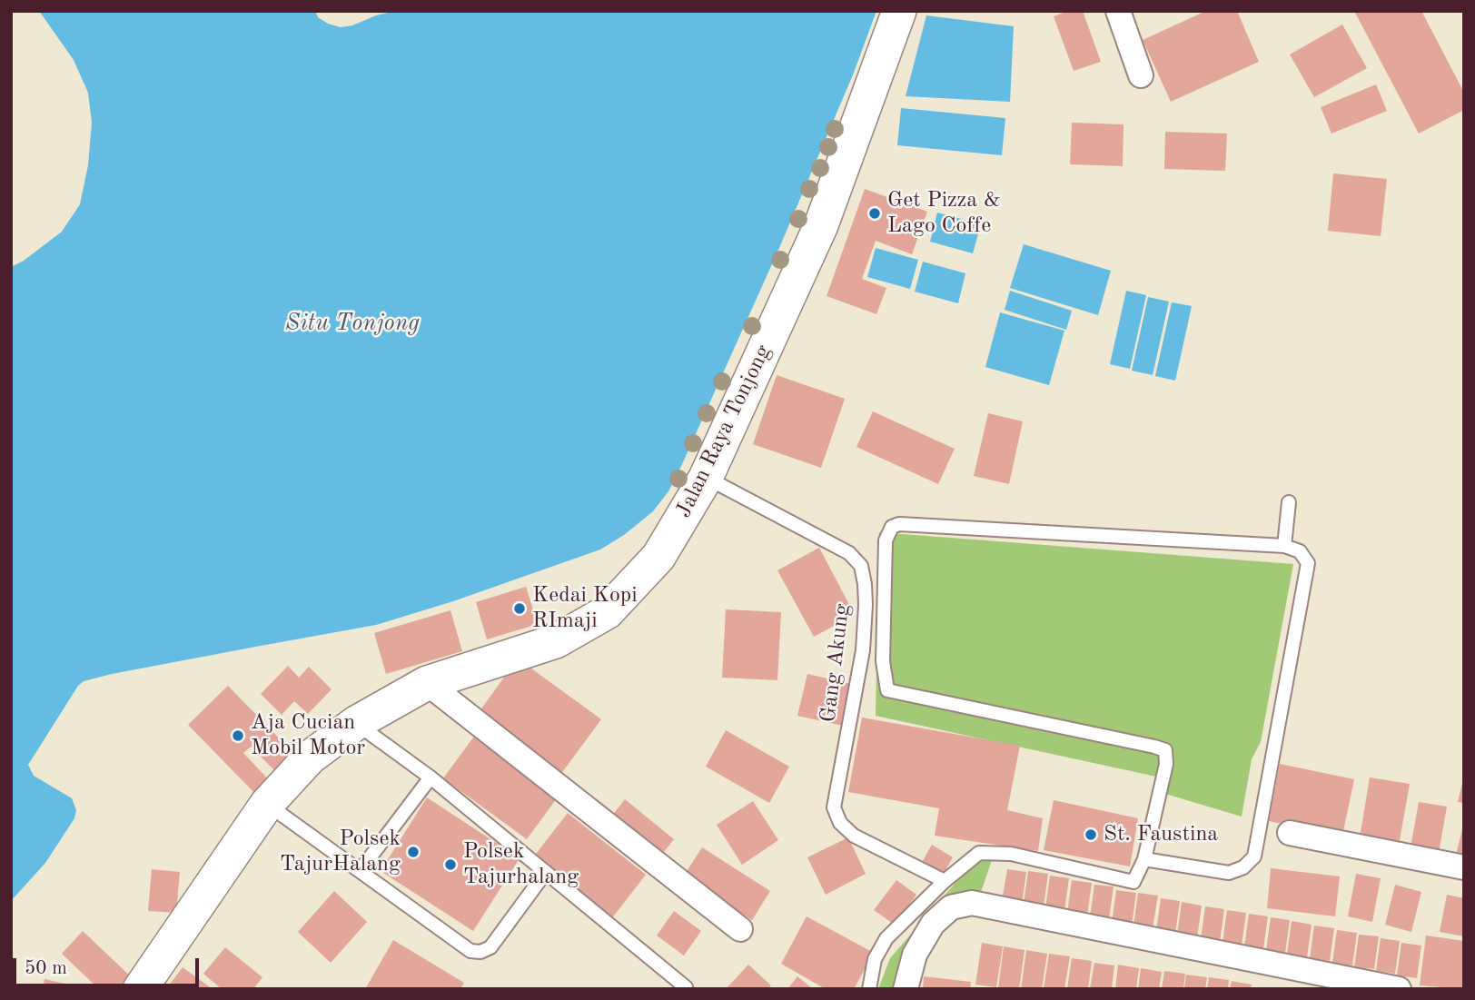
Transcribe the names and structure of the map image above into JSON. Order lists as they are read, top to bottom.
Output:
{
  "streets": {
    "main road": ["Jalan Raya Tonjong"],
    "lane": ["Gang Akung"]
  },
  "crossings": [
    ["Jalan Raya Tonjong", "Gang Akung"]
  ],
  "water": ["Situ Tonjong"],
  "places": [
    "Get Pizza & Lago Coffe",
    "Kedai Kopi RImaji",
    "Aja Cucian Mobil Motor",
    "St. Faustina",
    "Polsek TajurHalang",
    "Polsek Tajurhalang"
  ],
  "scale_bar": "50 m"
}
